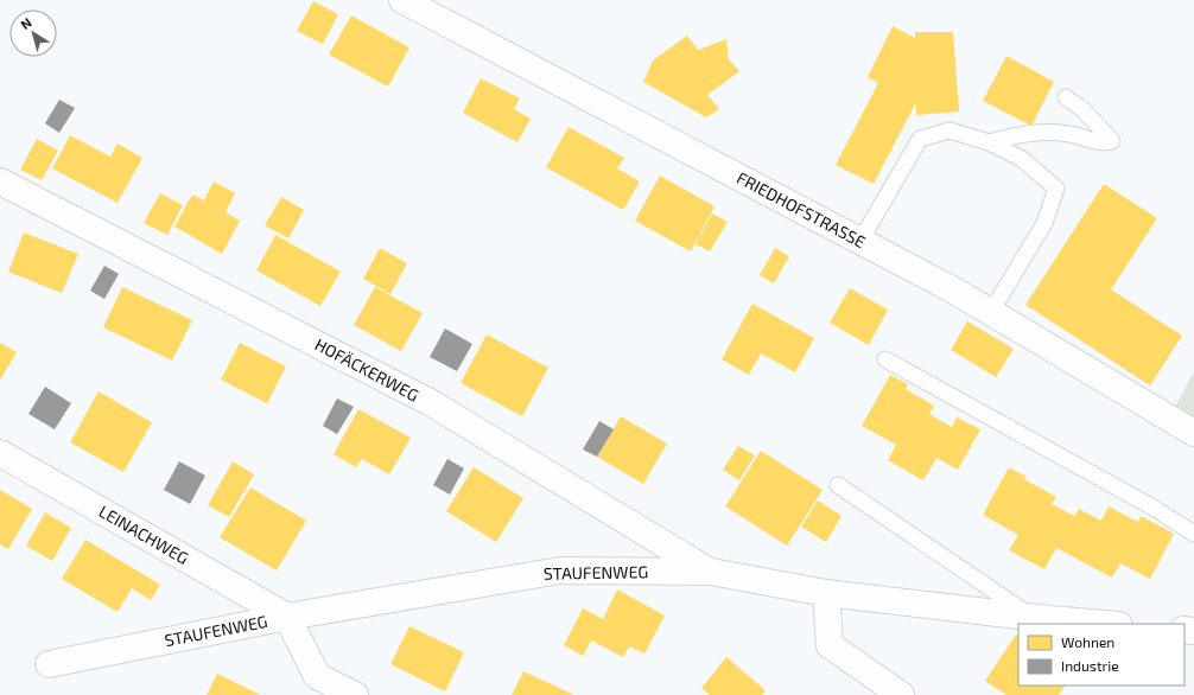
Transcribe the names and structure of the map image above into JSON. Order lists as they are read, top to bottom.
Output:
{
  "streets": {
    "street": [
      "FRIEDHOFSTRASSE",
      "HOFÄCKERWEG",
      "LEINACHWEG",
      "STAUFENWEG"
    ]
  },
  "crossings": [
    ["HOFÄCKERWEG", "STAUFENWEG"],
    ["LEINACHWEG", "STAUFENWEG"]
  ],
  "legend": ["Wohnen", "Industrie"],
  "north": "top left"
}
